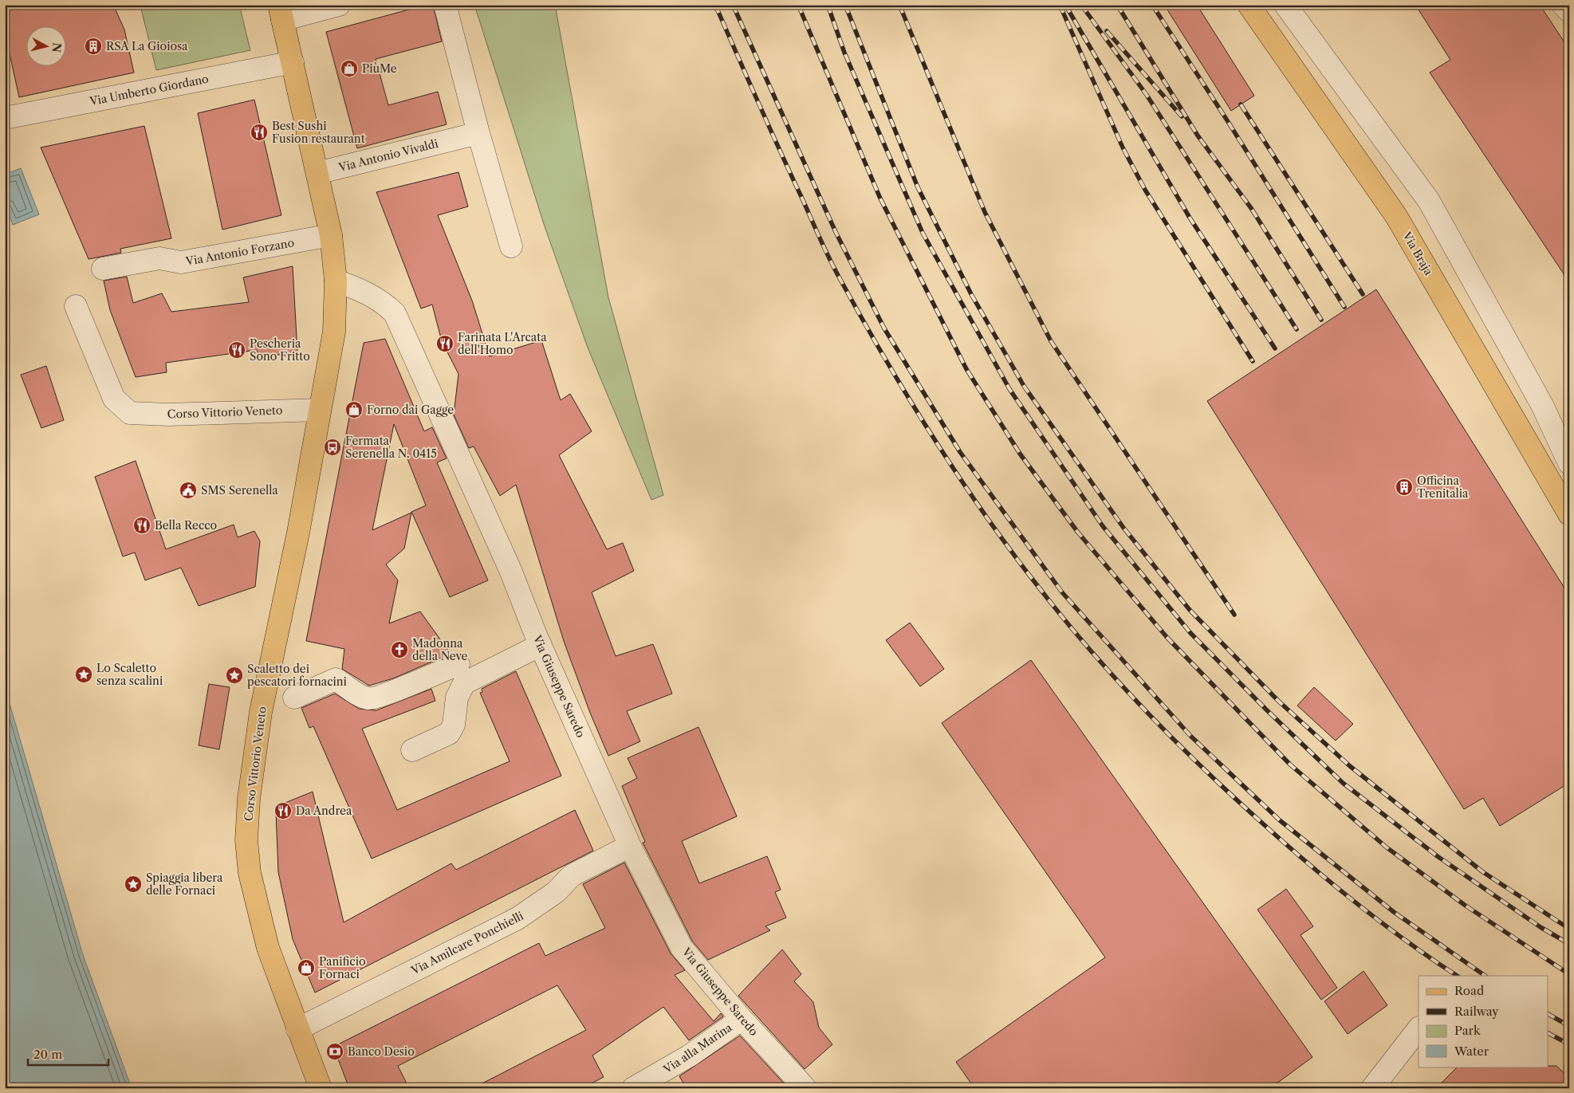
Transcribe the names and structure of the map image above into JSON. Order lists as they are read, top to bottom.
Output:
{
  "streets": {
    "main road": ["Via Braja", "Corso Vittorio Veneto"],
    "street": [
      "Via Umberto Giordano",
      "Via Antonio Vivaldi",
      "Via Antonio Forzano",
      "Via Giuseppe Saredo",
      "Via Amilcare Ponchielli",
      "Via alla Marina"
    ]
  },
  "crossings": [
    ["Via Umberto Giordano", "Corso Vittorio Veneto"],
    ["Via Antonio Vivaldi", "Corso Vittorio Veneto"],
    ["Via Antonio Forzano", "Corso Vittorio Veneto"],
    ["Corso Vittorio Veneto", "Via Giuseppe Saredo"],
    ["Corso Vittorio Veneto", "Via Amilcare Ponchielli"],
    ["Via Giuseppe Saredo", "Via Amilcare Ponchielli"],
    ["Via Giuseppe Saredo", "Via alla Marina"]
  ],
  "places": {
    "building": ["RSA La Gioiosa", "Officina Trenitalia"],
    "shop": ["PiùMe", "Forno dai Gagge", "Panificio Fornaci"],
    "restaurant": [
      "Best Sushi Fusion restaurant",
      "Farinata L'Arcata dell'Homo",
      "Pescheria Sono Fritto",
      "Bella Recco",
      "Da Andrea"
    ],
    "bus stop": ["Fermata Serenella N. 0415"],
    "public building": ["SMS Serenella"],
    "church": ["Madonna della Neve"],
    "place": ["Lo Scaletto senza scalini", "Scaletto dei pescatori fornacini", "Spiaggia libera delle Fornaci"],
    "bank": ["Banco Desio"]
  },
  "legend": [
    "Road",
    "Railway",
    "Park",
    "Water"
  ],
  "scale_bar": "20 m",
  "north": "right"
}
